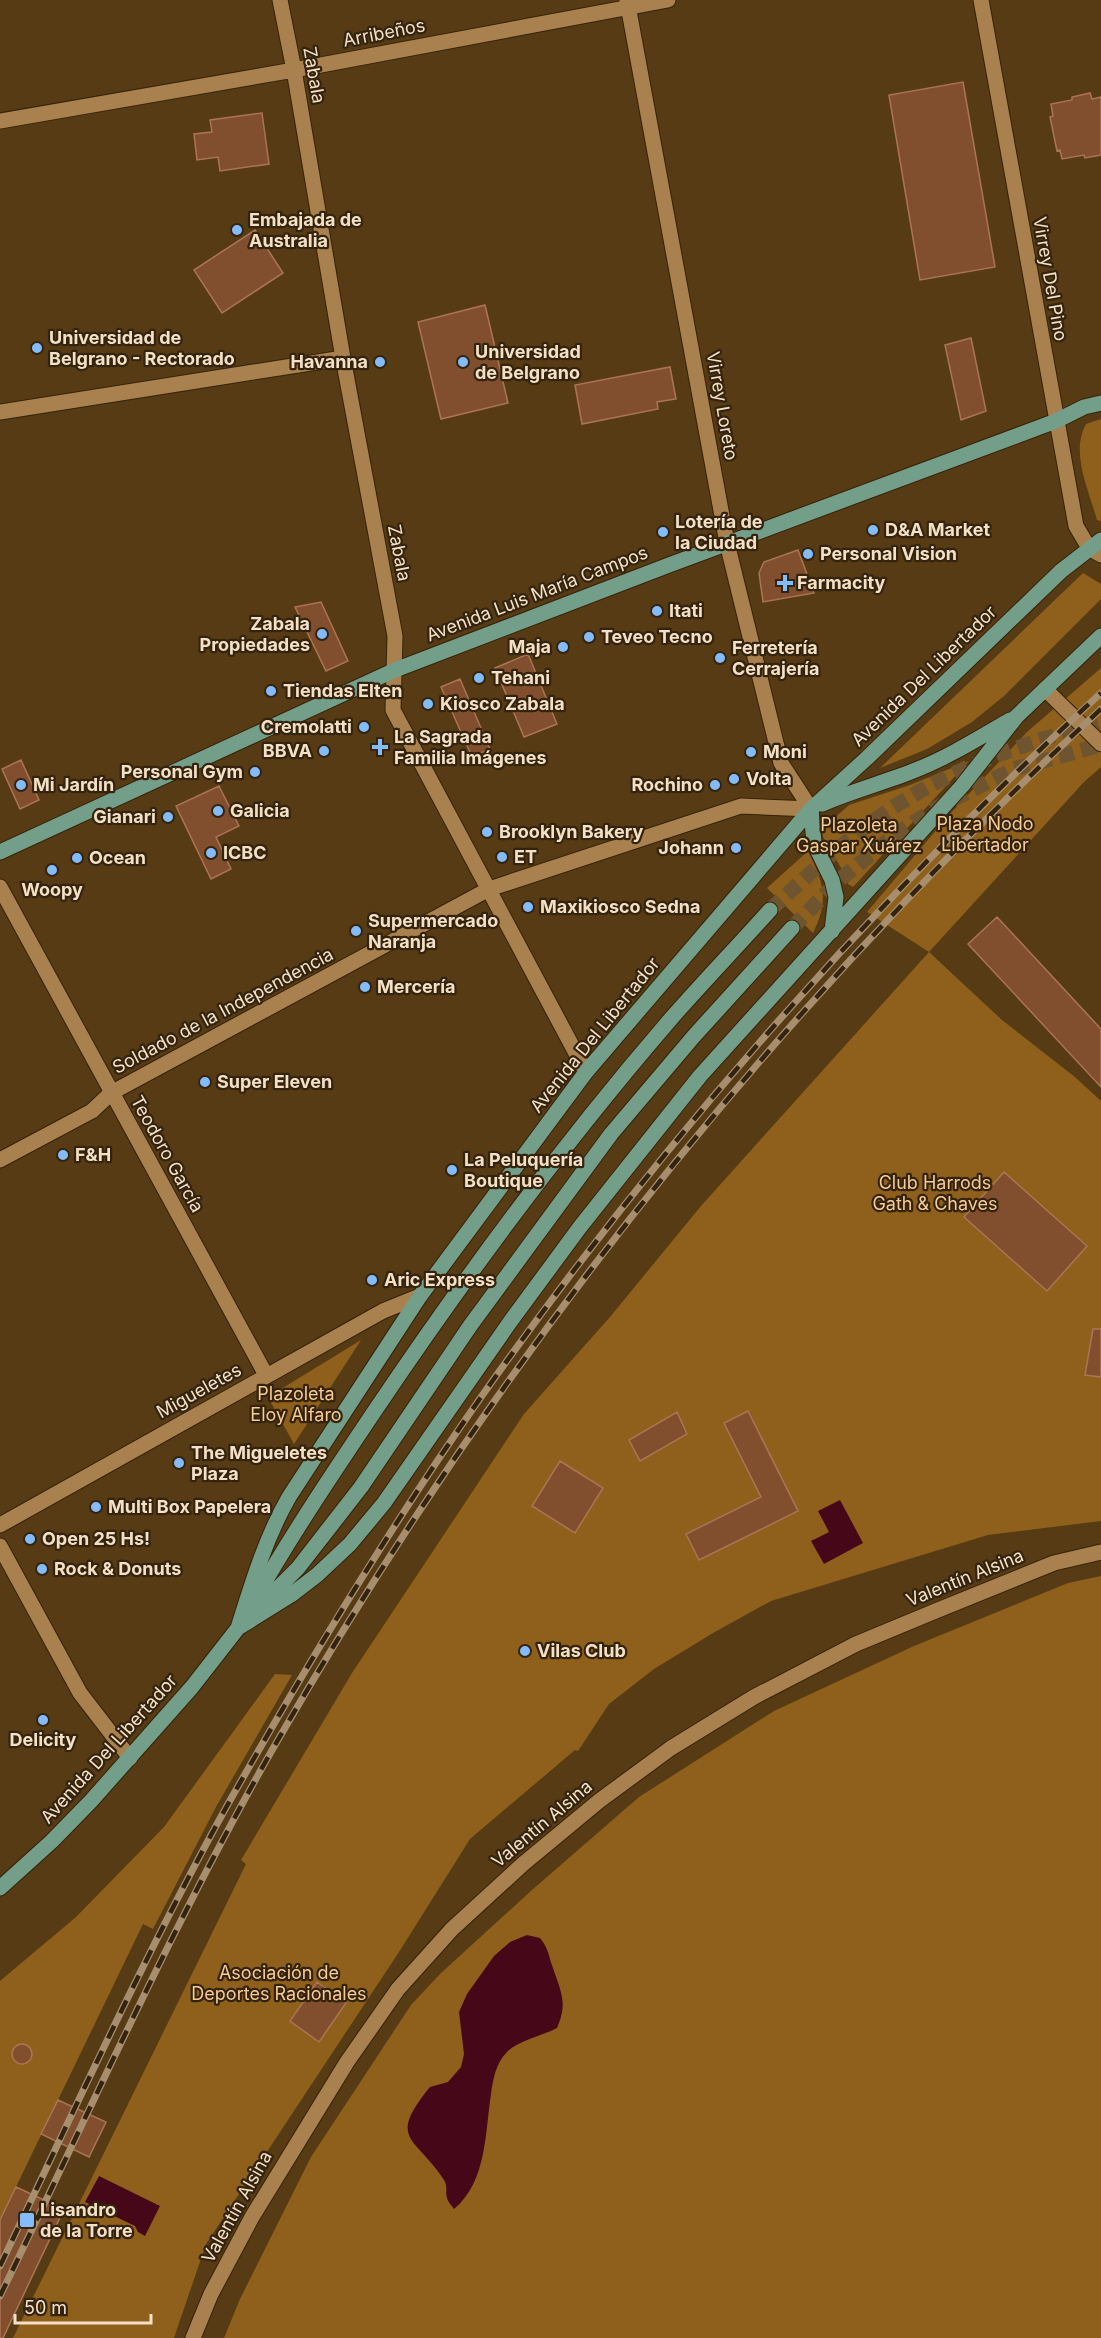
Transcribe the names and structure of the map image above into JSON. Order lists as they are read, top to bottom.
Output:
{
  "streets": {
    "main road": ["Avenida Luis María Campos", "Avenida Del Libertador"],
    "street": [
      "Arribeños",
      "Zabala",
      "Virrey Del Pino",
      "Virrey Loreto",
      "Soldado de la Independencia",
      "Teodoro García",
      "Migueletes",
      "Valentín Alsina"
    ]
  },
  "crossings": [
    ["Arribeños", "Zabala"],
    ["Arribeños", "Virrey Loreto"],
    ["Zabala", "Avenida Luis María Campos"],
    ["Zabala", "Avenida Del Libertador"],
    ["Zabala", "Soldado de la Independencia"],
    ["Virrey Del Pino", "Avenida Luis María Campos"],
    ["Virrey Del Pino", "Avenida Del Libertador"],
    ["Virrey Loreto", "Avenida Luis María Campos"],
    ["Virrey Loreto", "Avenida Del Libertador"],
    ["Virrey Loreto", "Soldado de la Independencia"],
    ["Avenida Del Libertador", "Soldado de la Independencia"],
    ["Avenida Del Libertador", "Migueletes"],
    ["Soldado de la Independencia", "Teodoro García"],
    ["Teodoro García", "Migueletes"]
  ],
  "parks": [
    "Plaza Nodo Libertador",
    "Plazoleta Gaspar Xuárez",
    "Club Harrods Gath & Chaves",
    "Plazoleta Eloy Alfaro",
    "Asociación de Deportes Racionales"
  ],
  "places": {
    "other": [
      "Embajada de Australia",
      "Universidad de Belgrano - Rectorado",
      "Havanna",
      "Universidad de Belgrano",
      "D&A Market",
      "Lotería de la Ciudad",
      "Personal Vision",
      "Itati",
      "Zabala Propiedades",
      "Teveo Tecno",
      "Maja",
      "Ferretería Cerrajería",
      "Tehani",
      "Tiendas Elten",
      "Kiosco Zabala",
      "Cremolatti",
      "BBVA",
      "Moni",
      "Personal Gym",
      "Volta",
      "Mi Jardín",
      "Rochino",
      "Galicia",
      "Gianari",
      "Brooklyn Bakery",
      "Johann",
      "ICBC",
      "ET",
      "Ocean",
      "Woopy",
      "Maxikiosco Sedna",
      "Supermercado Naranja",
      "Mercería",
      "Super Eleven",
      "F&H",
      "La Peluquería Boutique",
      "Aric Express",
      "The Migueletes Plaza",
      "Multi Box Papelera",
      "Open 25 Hs!",
      "Rock & Donuts",
      "Vilas Club",
      "Delicity"
    ],
    "health": ["Farmacity", "La Sagrada Familia Imágenes"],
    "transit": ["Lisandro de la Torre"]
  },
  "scale_bar": "50 m"
}
